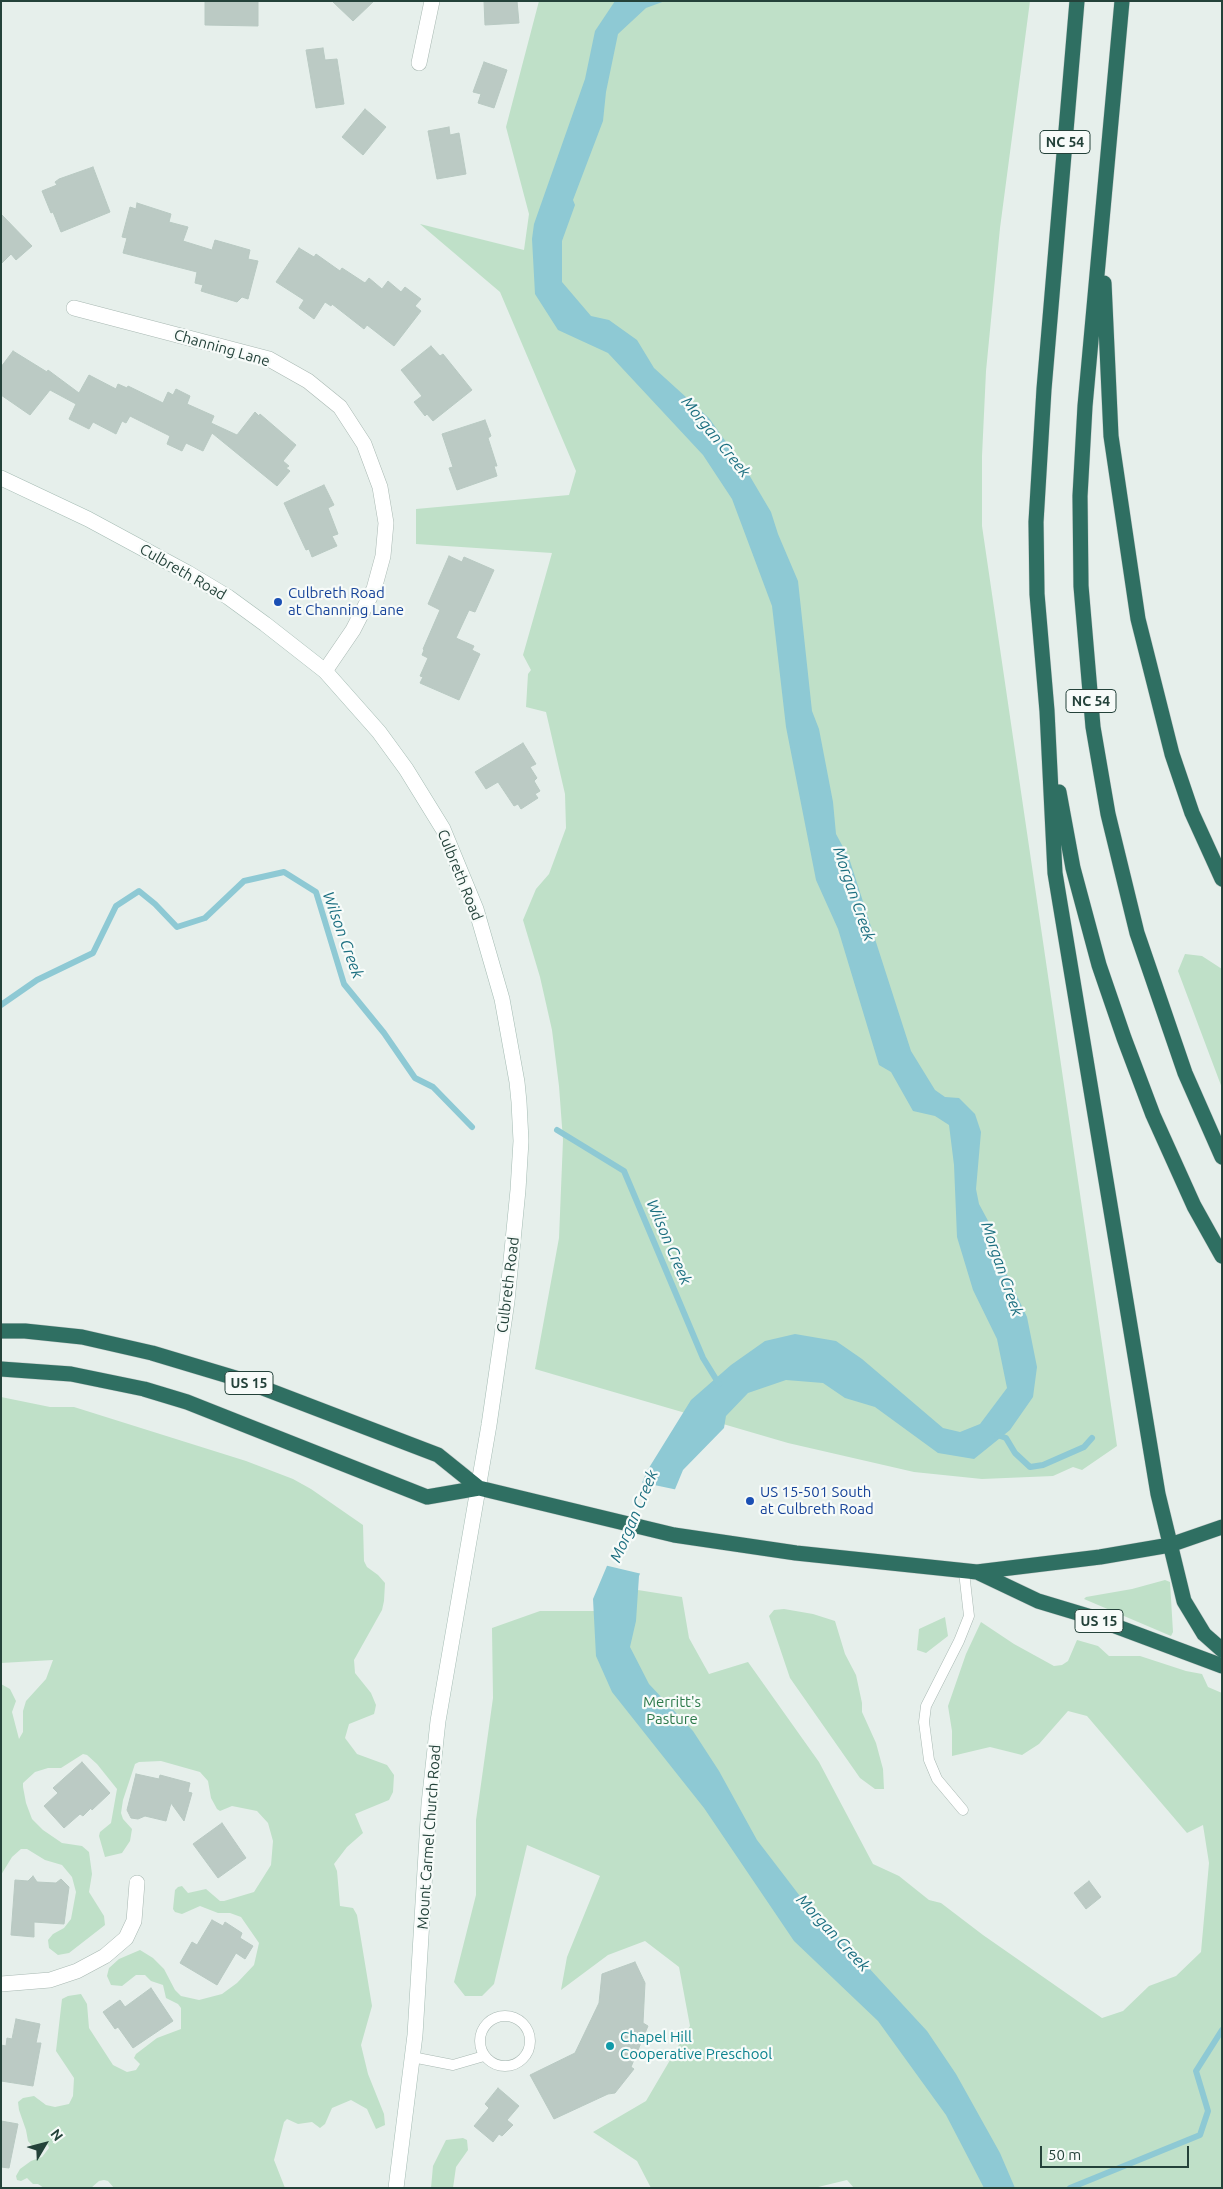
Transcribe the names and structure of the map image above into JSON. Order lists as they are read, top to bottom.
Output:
{
  "streets": {
    "highway": ["NC 54", "US 15"],
    "street": ["Channing Lane", "Culbreth Road", "Mount Carmel Church Road"]
  },
  "crossings": [
    ["Channing Lane", "Culbreth Road"],
    ["Culbreth Road", "US 15"],
    ["Culbreth Road", "Mount Carmel Church Road"],
    ["US 15", "Mount Carmel Church Road"]
  ],
  "water": ["Morgan Creek", "Wilson Creek"],
  "parks": ["Merritt's Pasture"],
  "places": ["Culbreth Road at Channing Lane", "US 15-501 South at Culbreth Road", "Chapel Hill Cooperative Preschool"],
  "scale_bar": "50 m",
  "north": "top right"
}
